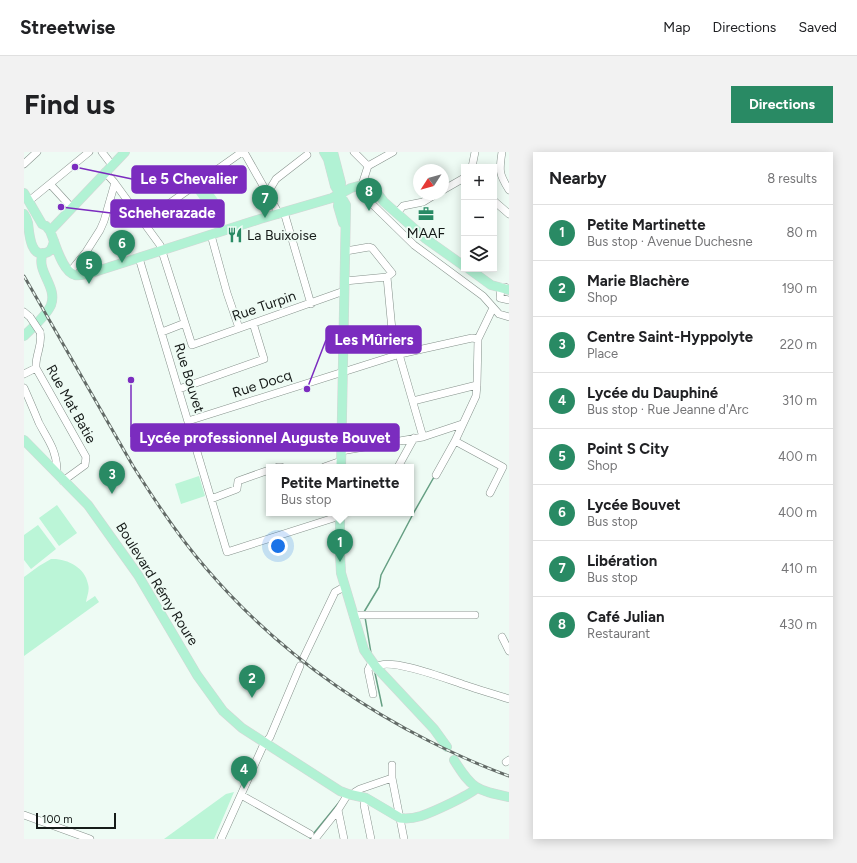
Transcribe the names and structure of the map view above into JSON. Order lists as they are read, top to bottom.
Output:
{
  "streets": {
    "main road": ["Boulevard Rémy Roure"],
    "street": [
      "Rue Turpin",
      "Rue Bouvet",
      "Rue Docq",
      "Rue Mat Batie"
    ]
  },
  "crossings": [
    ["Rue Bouvet", "Rue Docq"],
    ["Rue Mat Batie", "Boulevard Rémy Roure"]
  ],
  "places": {
    "other": [
      "Le 5 Chevalier",
      "Scheherazade",
      "Lycée professionnel Auguste Bouvet",
      "Les Mûriers"
    ],
    "office": ["MAAF"],
    "restaurant": ["La Buixoise"]
  },
  "scale_bar": "100 m",
  "north": "bottom left",
  "page": {
    "header": "Streetwise",
    "nav": ["Map", "Directions", "Saved"],
    "buttons": "Directions",
    "title": "Find us",
    "heading": ["Nearby", "8 results"],
    "map_buttons": ["+", "−"],
    "pins": [
      "8",
      "7",
      "6",
      "5",
      "3",
      "1",
      "2",
      "4"
    ],
    "list": [
      {
        "mark": "1",
        "name": "Petite Martinette",
        "note": "Bus stop · Avenue Duchesne",
        "value": "80 m"
      },
      {
        "mark": "2",
        "name": "Marie Blachère",
        "note": "Shop",
        "value": "190 m"
      },
      {
        "mark": "3",
        "name": "Centre Saint-Hyppolyte",
        "note": "Place",
        "value": "220 m"
      },
      {
        "mark": "4",
        "name": "Lycée du Dauphiné",
        "note": "Bus stop · Rue Jeanne d'Arc",
        "value": "310 m"
      },
      {
        "mark": "5",
        "name": "Point S City",
        "note": "Shop",
        "value": "400 m"
      },
      {
        "mark": "6",
        "name": "Lycée Bouvet",
        "note": "Bus stop",
        "value": "400 m"
      },
      {
        "mark": "7",
        "name": "Libération",
        "note": "Bus stop",
        "value": "410 m"
      },
      {
        "mark": "8",
        "name": "Café Julian",
        "note": "Restaurant",
        "value": "430 m"
      }
    ],
    "popup": ["Petite Martinette", "Bus stop"],
    "scale": "100 m"
  }
}
